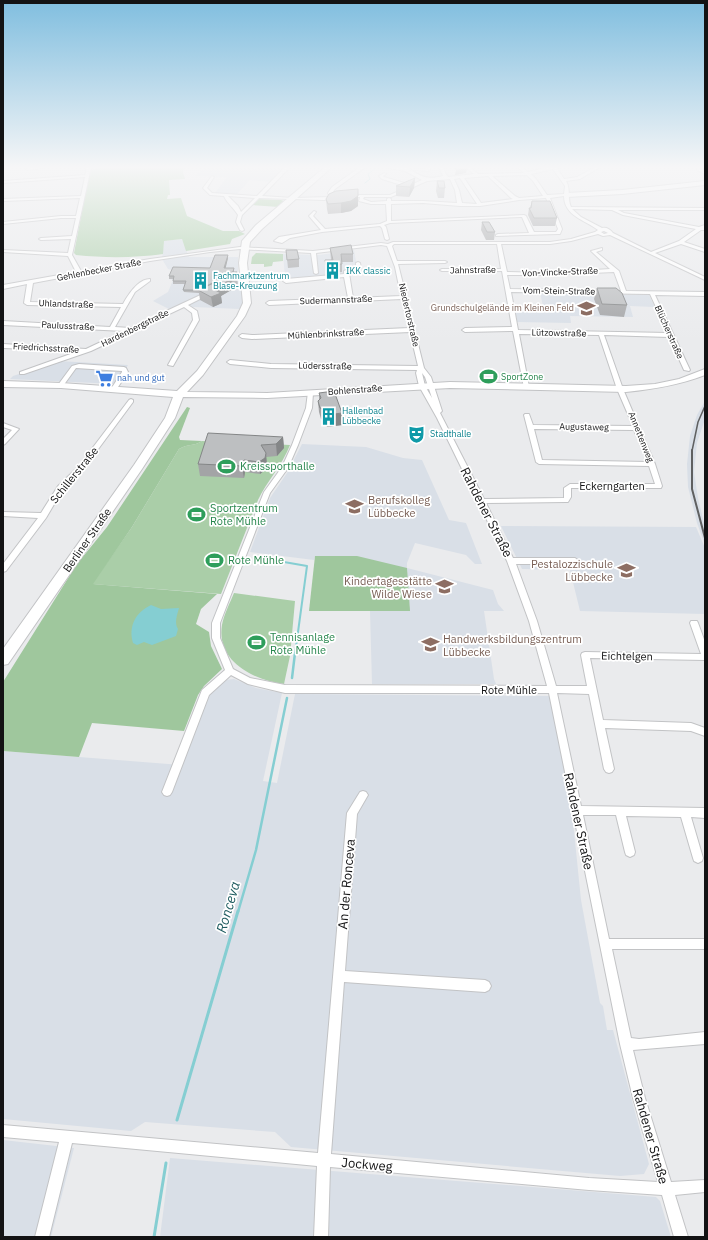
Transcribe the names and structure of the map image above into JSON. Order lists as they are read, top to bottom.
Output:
{
  "streets": {
    "main road": ["Bohlenstraße", "Berliner Straße"],
    "street": [
      "Gehlenbecker Straße",
      "Jahnstraße",
      "Von-Vincke-Straße",
      "Vom-Stein-Straße",
      "Sudermannstraße",
      "Uhlandstraße",
      "Niedertorstraße",
      "Paulusstraße",
      "Hardenbergstraße",
      "Blücherstraße",
      "Lützowstraße",
      "Mühlenbrinkstraße",
      "Friedrichsstraße",
      "Lüdersstraße",
      "Augustaweg",
      "Annettenweg",
      "Schillerstraße",
      "Eckerngarten",
      "Rahdener Straße",
      "Eichtelgen",
      "Rote Mühle",
      "An der Ronceva",
      "Jockweg"
    ]
  },
  "crossings": [
    ["Gehlenbecker Straße", "Jahnstraße"],
    ["Gehlenbecker Straße", "Uhlandstraße"],
    ["Gehlenbecker Straße", "Niedertorstraße"],
    ["Gehlenbecker Straße", "Berliner Straße"],
    ["Jahnstraße", "Von-Vincke-Straße"],
    ["Jahnstraße", "Vom-Stein-Straße"],
    ["Jahnstraße", "Lützowstraße"],
    ["Jahnstraße", "Bohlenstraße"],
    ["Vom-Stein-Straße", "Blücherstraße"],
    ["Sudermannstraße", "Niedertorstraße"],
    ["Niedertorstraße", "Mühlenbrinkstraße"],
    ["Niedertorstraße", "Lüdersstraße"],
    ["Niedertorstraße", "Bohlenstraße"],
    ["Niedertorstraße", "Rahdener Straße"],
    ["Paulusstraße", "Hardenbergstraße"],
    ["Hardenbergstraße", "Friedrichsstraße"],
    ["Blücherstraße", "Lützowstraße"],
    ["Lützowstraße", "Bohlenstraße"],
    ["Lützowstraße", "Annettenweg"],
    ["Bohlenstraße", "Annettenweg"],
    ["Bohlenstraße", "Rahdener Straße"],
    ["Bohlenstraße", "Berliner Straße"],
    ["Augustaweg", "Annettenweg"],
    ["Augustaweg", "Eckerngarten"],
    ["Annettenweg", "Eckerngarten"],
    ["Eckerngarten", "Rahdener Straße"],
    ["Rahdener Straße", "Rote Mühle"],
    ["Rahdener Straße", "Jockweg"],
    ["An der Ronceva", "Jockweg"]
  ],
  "water": ["Ronceva"],
  "places": {
    "building": ["IKK classic", "Fachmarktzentrum Blase-Kreuzung", "Hallenbad Lübbecke"],
    "school or university": [
      "Grundschulgelände im Kleinen Feld",
      "Berufskolleg Lübbecke",
      "Pestalozzischule Lübbecke",
      "Kindertagesstätte Wilde Wiese",
      "Handwerksbildungszentrum Lübbecke"
    ],
    "sports": [
      "SportZone",
      "Kreissporthalle",
      "Sportzentrum Rote Mühle",
      "Rote Mühle",
      "Tennisanlage Rote Mühle"
    ],
    "supermarket": ["nah und gut"],
    "theatre": ["Stadthalle"]
  }
}
